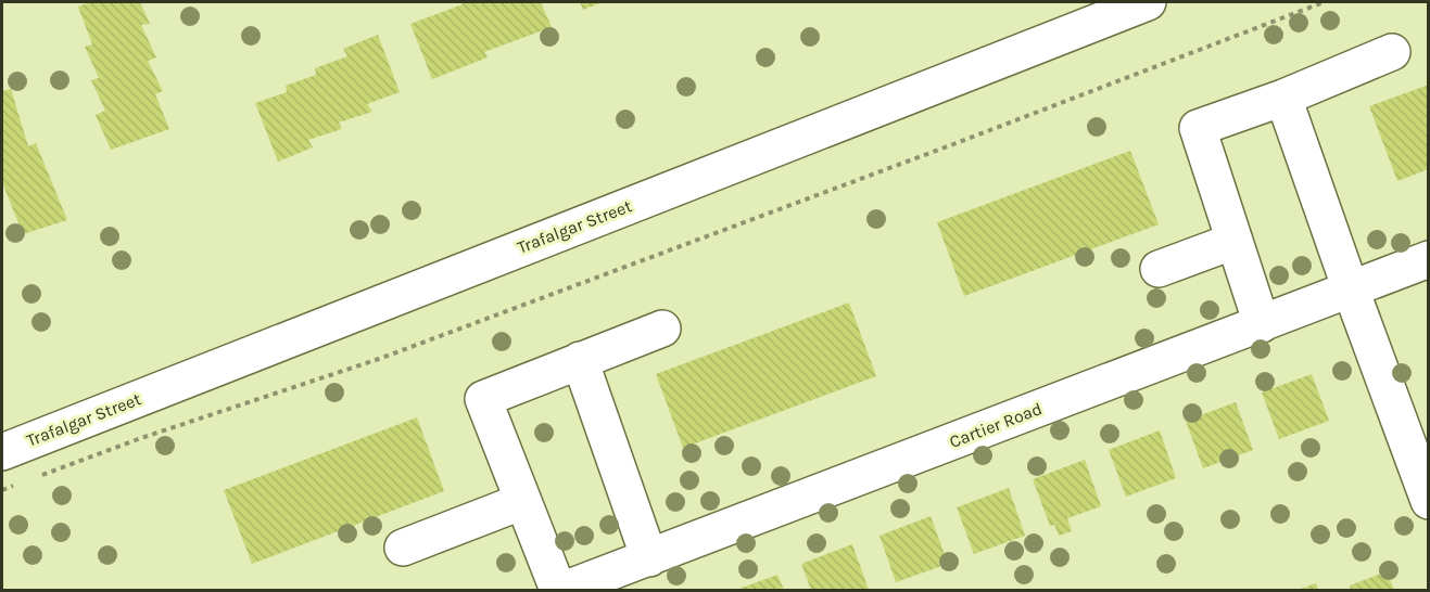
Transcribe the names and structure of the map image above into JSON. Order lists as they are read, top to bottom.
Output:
{
  "streets": {
    "main road": ["Trafalgar Street", "Cartier Road"]
  }
}
